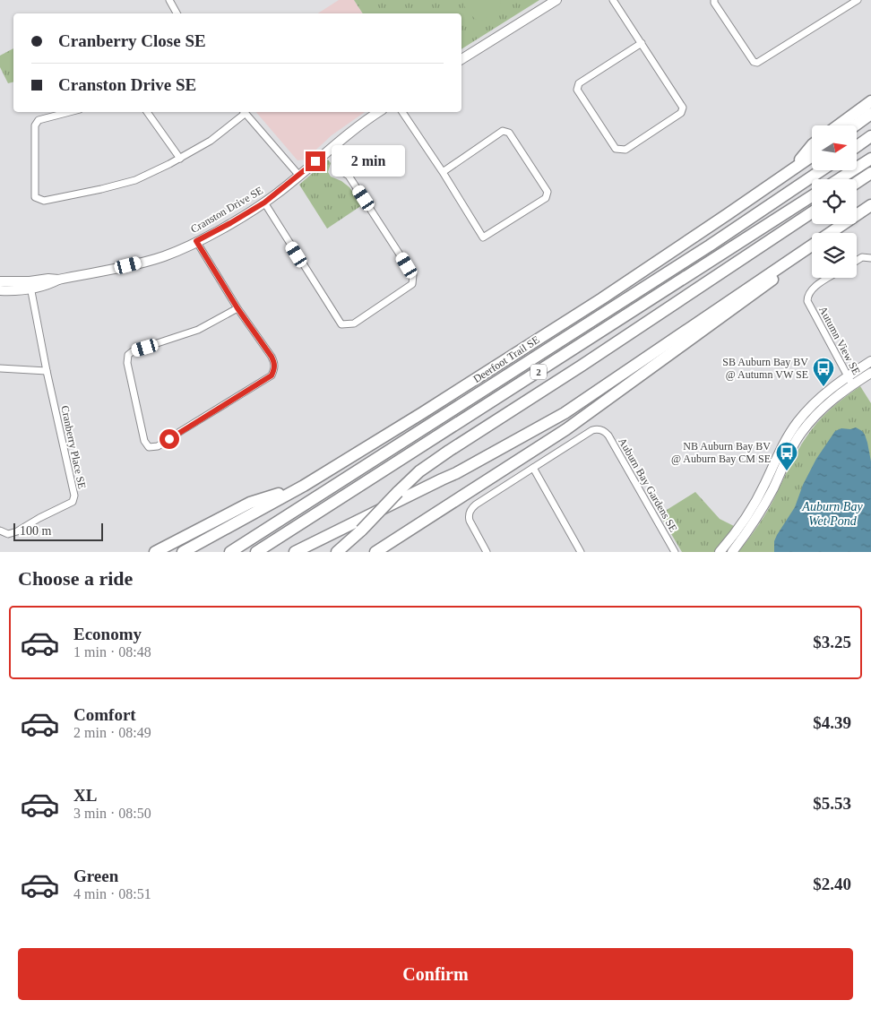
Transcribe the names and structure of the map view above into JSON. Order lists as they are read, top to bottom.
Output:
{
  "streets": {
    "highway": ["Deerfoot Trail SE", "2"],
    "street": [
      "Cranston Drive SE",
      "Autumn View SE",
      "Cranberry Place SE",
      "Auburn Bay Gardens SE"
    ]
  },
  "crossings": [
    ["Cranston Drive SE", "Cranberry Place SE"]
  ],
  "water": ["Auburn Bay Wet Pond"],
  "places": {
    "bus stop": ["SB Auburn Bay BV @ Autumn VW SE", "NB Auburn Bay BV @ Auburn Bay CM SE"]
  },
  "scale_bar": "100 m",
  "north": "right",
  "page": {
    "banner": ["Cranberry Close SE", "Cranston Drive SE"],
    "bubble": "2 min",
    "scale": "100 m",
    "heading": "Choose a ride",
    "list": [
      {
        "name": "Economy",
        "note": "1 min · 08:48",
        "value": "$3.25"
      },
      {
        "name": "Comfort",
        "note": "2 min · 08:49",
        "value": "$4.39"
      },
      {
        "name": "XL",
        "note": "3 min · 08:50",
        "value": "$5.53"
      },
      {
        "name": "Green",
        "note": "4 min · 08:51",
        "value": "$2.40"
      }
    ],
    "buttons": "Confirm"
  }
}
